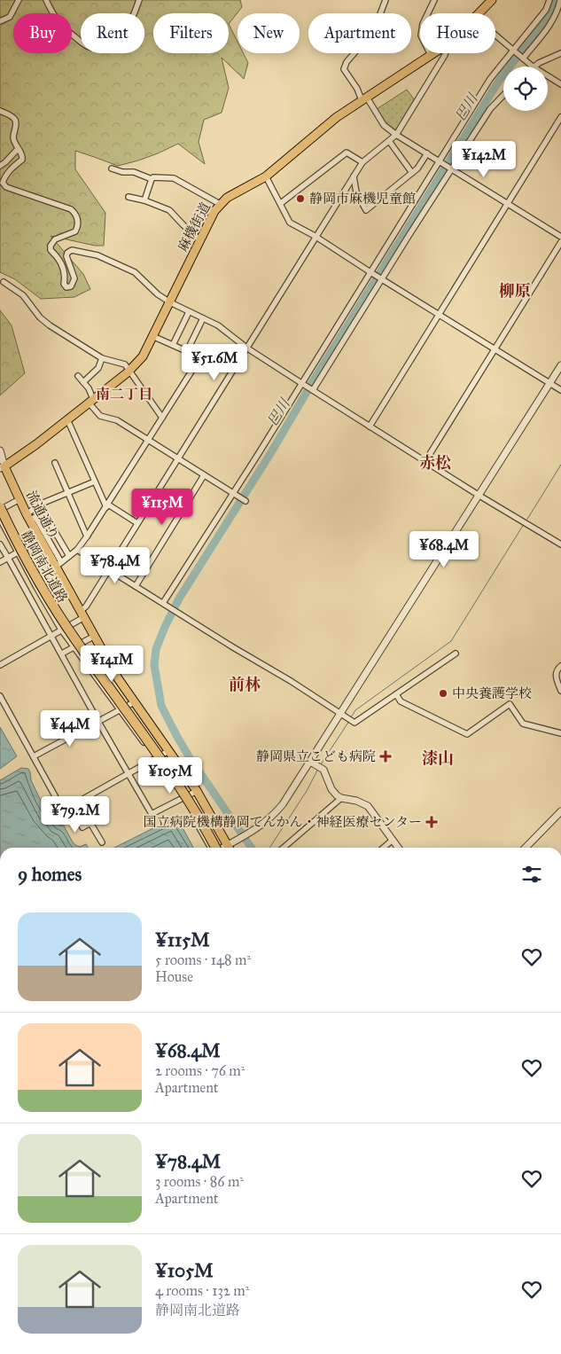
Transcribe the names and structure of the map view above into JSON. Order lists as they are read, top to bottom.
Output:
{
  "streets": {
    "highway": ["静岡南北道路"],
    "main road": ["麻機街道", "流通通り"]
  },
  "crossings": [
    ["麻機街道", "流通通り"]
  ],
  "districts": [
    "柳原",
    "南二丁目",
    "赤松",
    "前林",
    "漆山"
  ],
  "water": ["巴川"],
  "places": {
    "other": ["静岡市麻機児童館", "中央養護学校"],
    "health": ["静岡県立こども病院", "国立病院機構静岡てんかん・神経医療センター"]
  },
  "page": {
    "chip": [
      "Buy",
      "Rent",
      "Filters",
      "New",
      "Apartment",
      "House"
    ],
    "price": [
      "¥142M",
      "¥51.6M",
      "¥115M",
      "¥68.4M",
      "¥78.4M",
      "¥141M",
      "¥44M",
      "¥105M",
      "¥79.2M"
    ],
    "heading": "9 homes",
    "list": [
      {
        "name": "¥115M",
        "note": "5 rooms · 148 m² · House"
      },
      {
        "name": "¥68.4M",
        "note": "2 rooms · 76 m² · Apartment"
      },
      {
        "name": "¥78.4M",
        "note": "3 rooms · 86 m² · Apartment"
      },
      {
        "name": "¥105M",
        "note": "4 rooms · 132 m² · 静岡南北道路"
      }
    ]
  }
}
